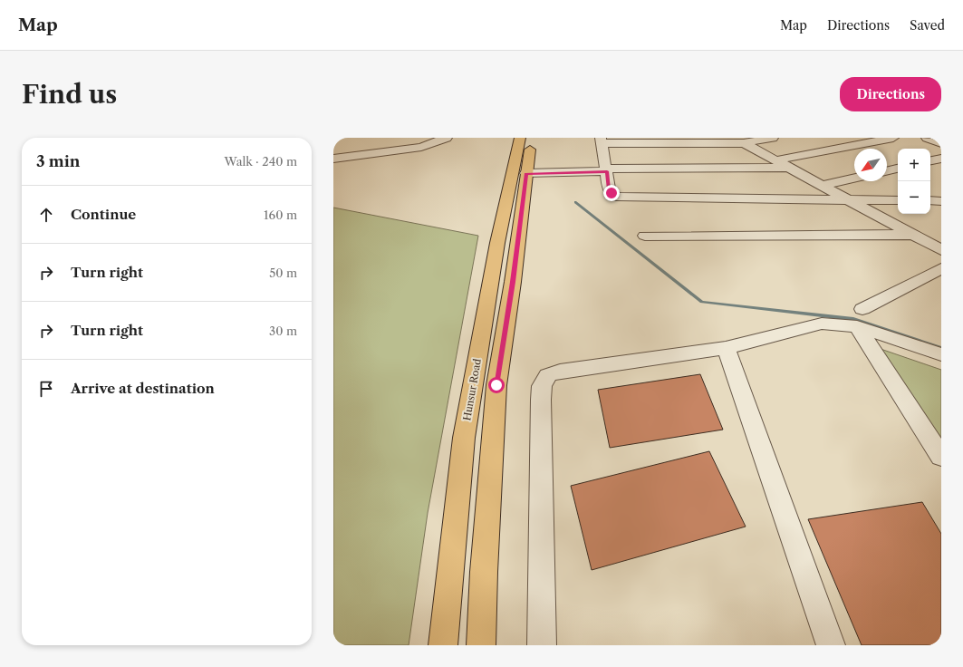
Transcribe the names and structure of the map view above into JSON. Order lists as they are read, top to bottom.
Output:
{
  "streets": {
    "main road": ["Hunsur Road"]
  },
  "north": "bottom left",
  "page": {
    "header": "Map",
    "nav": ["Map", "Directions", "Saved"],
    "buttons": "Directions",
    "title": "Find us",
    "heading": ["3 min", "Walk · 240 m"],
    "map_buttons": ["+", "−"],
    "list": [
      ["Continue", "160 m"],
      ["Turn right", "50 m"],
      ["Turn right", "30 m"],
      "Arrive at destination"
    ]
  }
}
